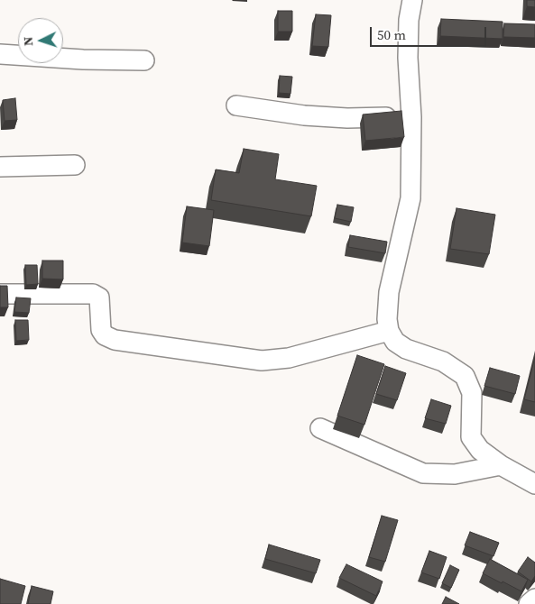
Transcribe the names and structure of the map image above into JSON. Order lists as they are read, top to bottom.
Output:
{
  "scale_bar": "50 m",
  "north": "left"
}
